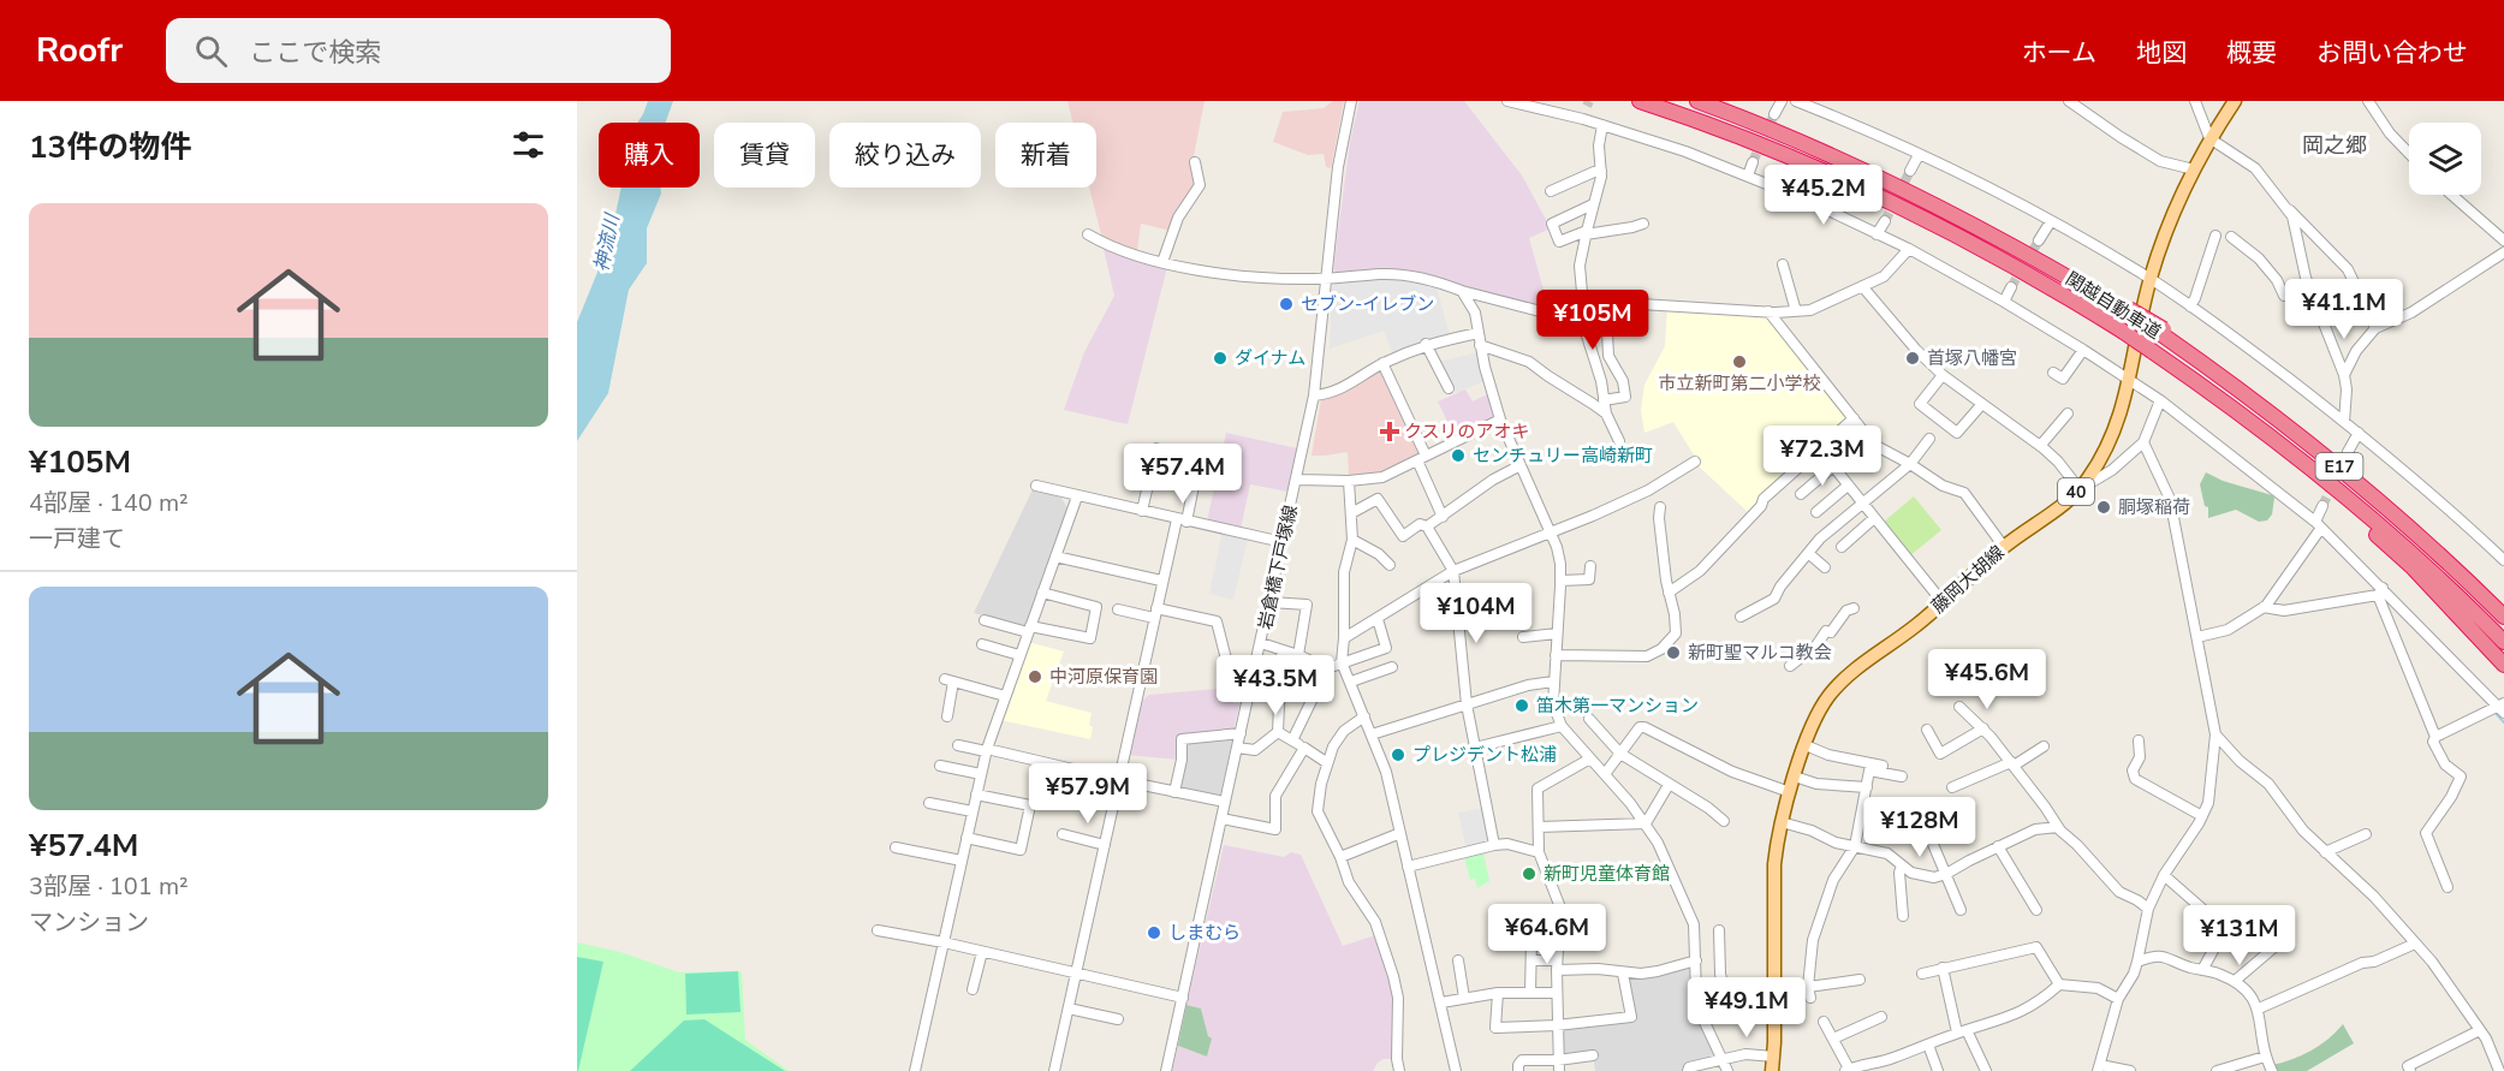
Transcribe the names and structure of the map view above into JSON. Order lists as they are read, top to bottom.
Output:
{
  "streets": {
    "highway": ["関越自動車道", "E17"],
    "main road": ["40", "藤岡大胡線"],
    "street": ["岩倉橋下戸塚線"]
  },
  "districts": ["岡之郷"],
  "water": ["神流川"],
  "places": {
    "other": [
      "セブン-イレブン",
      "ダイナム",
      "首塚八幡宮",
      "市立新町第二小学校",
      "センチュリー高崎新町",
      "胴塚稲荷",
      "新町聖マルコ教会",
      "中河原保育園",
      "笛木第一マンション",
      "プレジデント松浦",
      "新町児童体育館",
      "しまむら"
    ],
    "health": ["クスリのアオキ"]
  },
  "page": {
    "header": "Roofr",
    "search": "ここで検索",
    "nav": [
      "ホーム",
      "地図",
      "概要",
      "お問い合わせ"
    ],
    "heading": "13件の物件",
    "chip": [
      "購入",
      "賃貸",
      "絞り込み",
      "新着"
    ],
    "price": [
      "¥45.2M",
      "¥41.1M",
      "¥105M",
      "¥72.3M",
      "¥57.4M",
      "¥104M",
      "¥45.6M",
      "¥43.5M",
      "¥57.9M",
      "¥128M",
      "¥64.6M",
      "¥131M",
      "¥49.1M"
    ],
    "list": [
      {
        "name": "¥105M",
        "note": "4部屋 · 140 m² · 一戸建て"
      },
      {
        "name": "¥57.4M",
        "note": "3部屋 · 101 m² · マンション"
      }
    ]
  }
}
